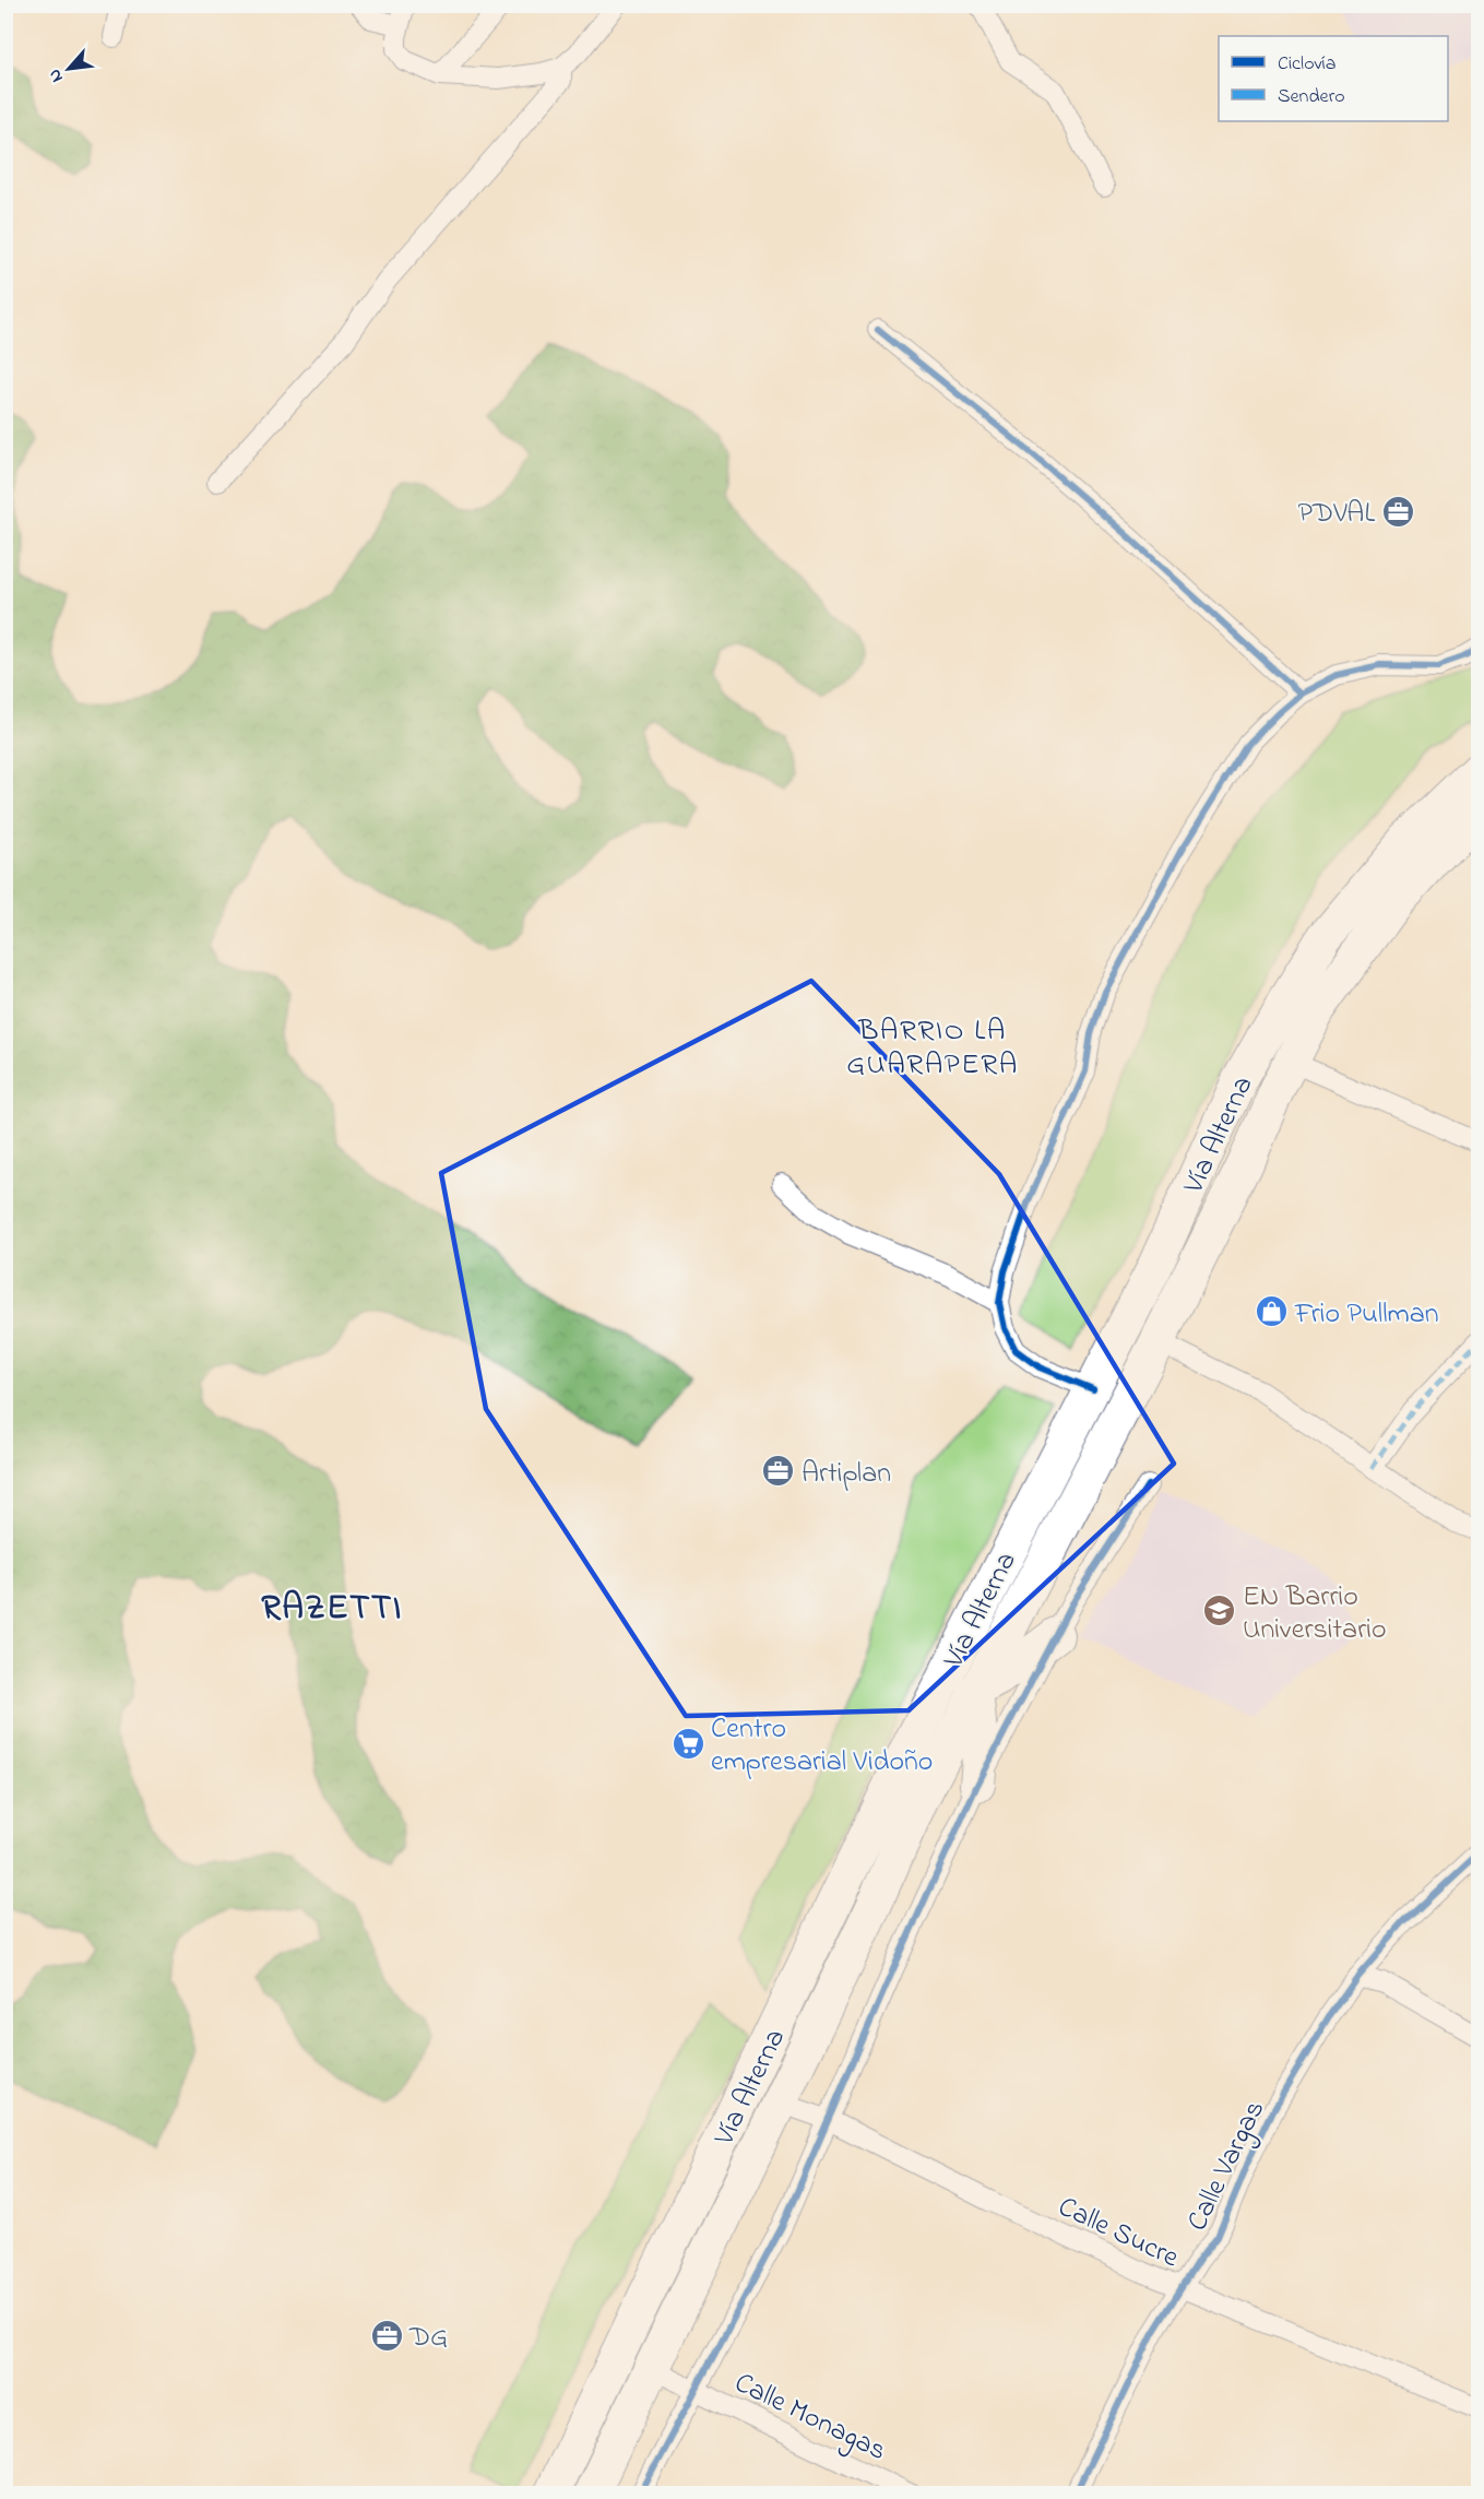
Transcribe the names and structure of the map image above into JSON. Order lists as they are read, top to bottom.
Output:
{
  "streets": {
    "highway": ["Vía Alterna"],
    "street": ["Calle Vargas", "Calle Sucre", "Calle Monagas"]
  },
  "crossings": [
    ["Vía Alterna", "Calle Sucre"],
    ["Vía Alterna", "Calle Monagas"],
    ["Calle Vargas", "Calle Sucre"]
  ],
  "districts": ["BARRIO LA GUARAPERA", "RAZETTI"],
  "places": {
    "office": ["PDVAL", "Artiplan", "DG"],
    "shop": ["Frio Pullman"],
    "school or university": ["EN Barrio Universitario"],
    "supermarket": ["Centro empresarial Vidoño"]
  },
  "legend": ["Ciclovía", "Sendero"],
  "north": "bottom left"
}
